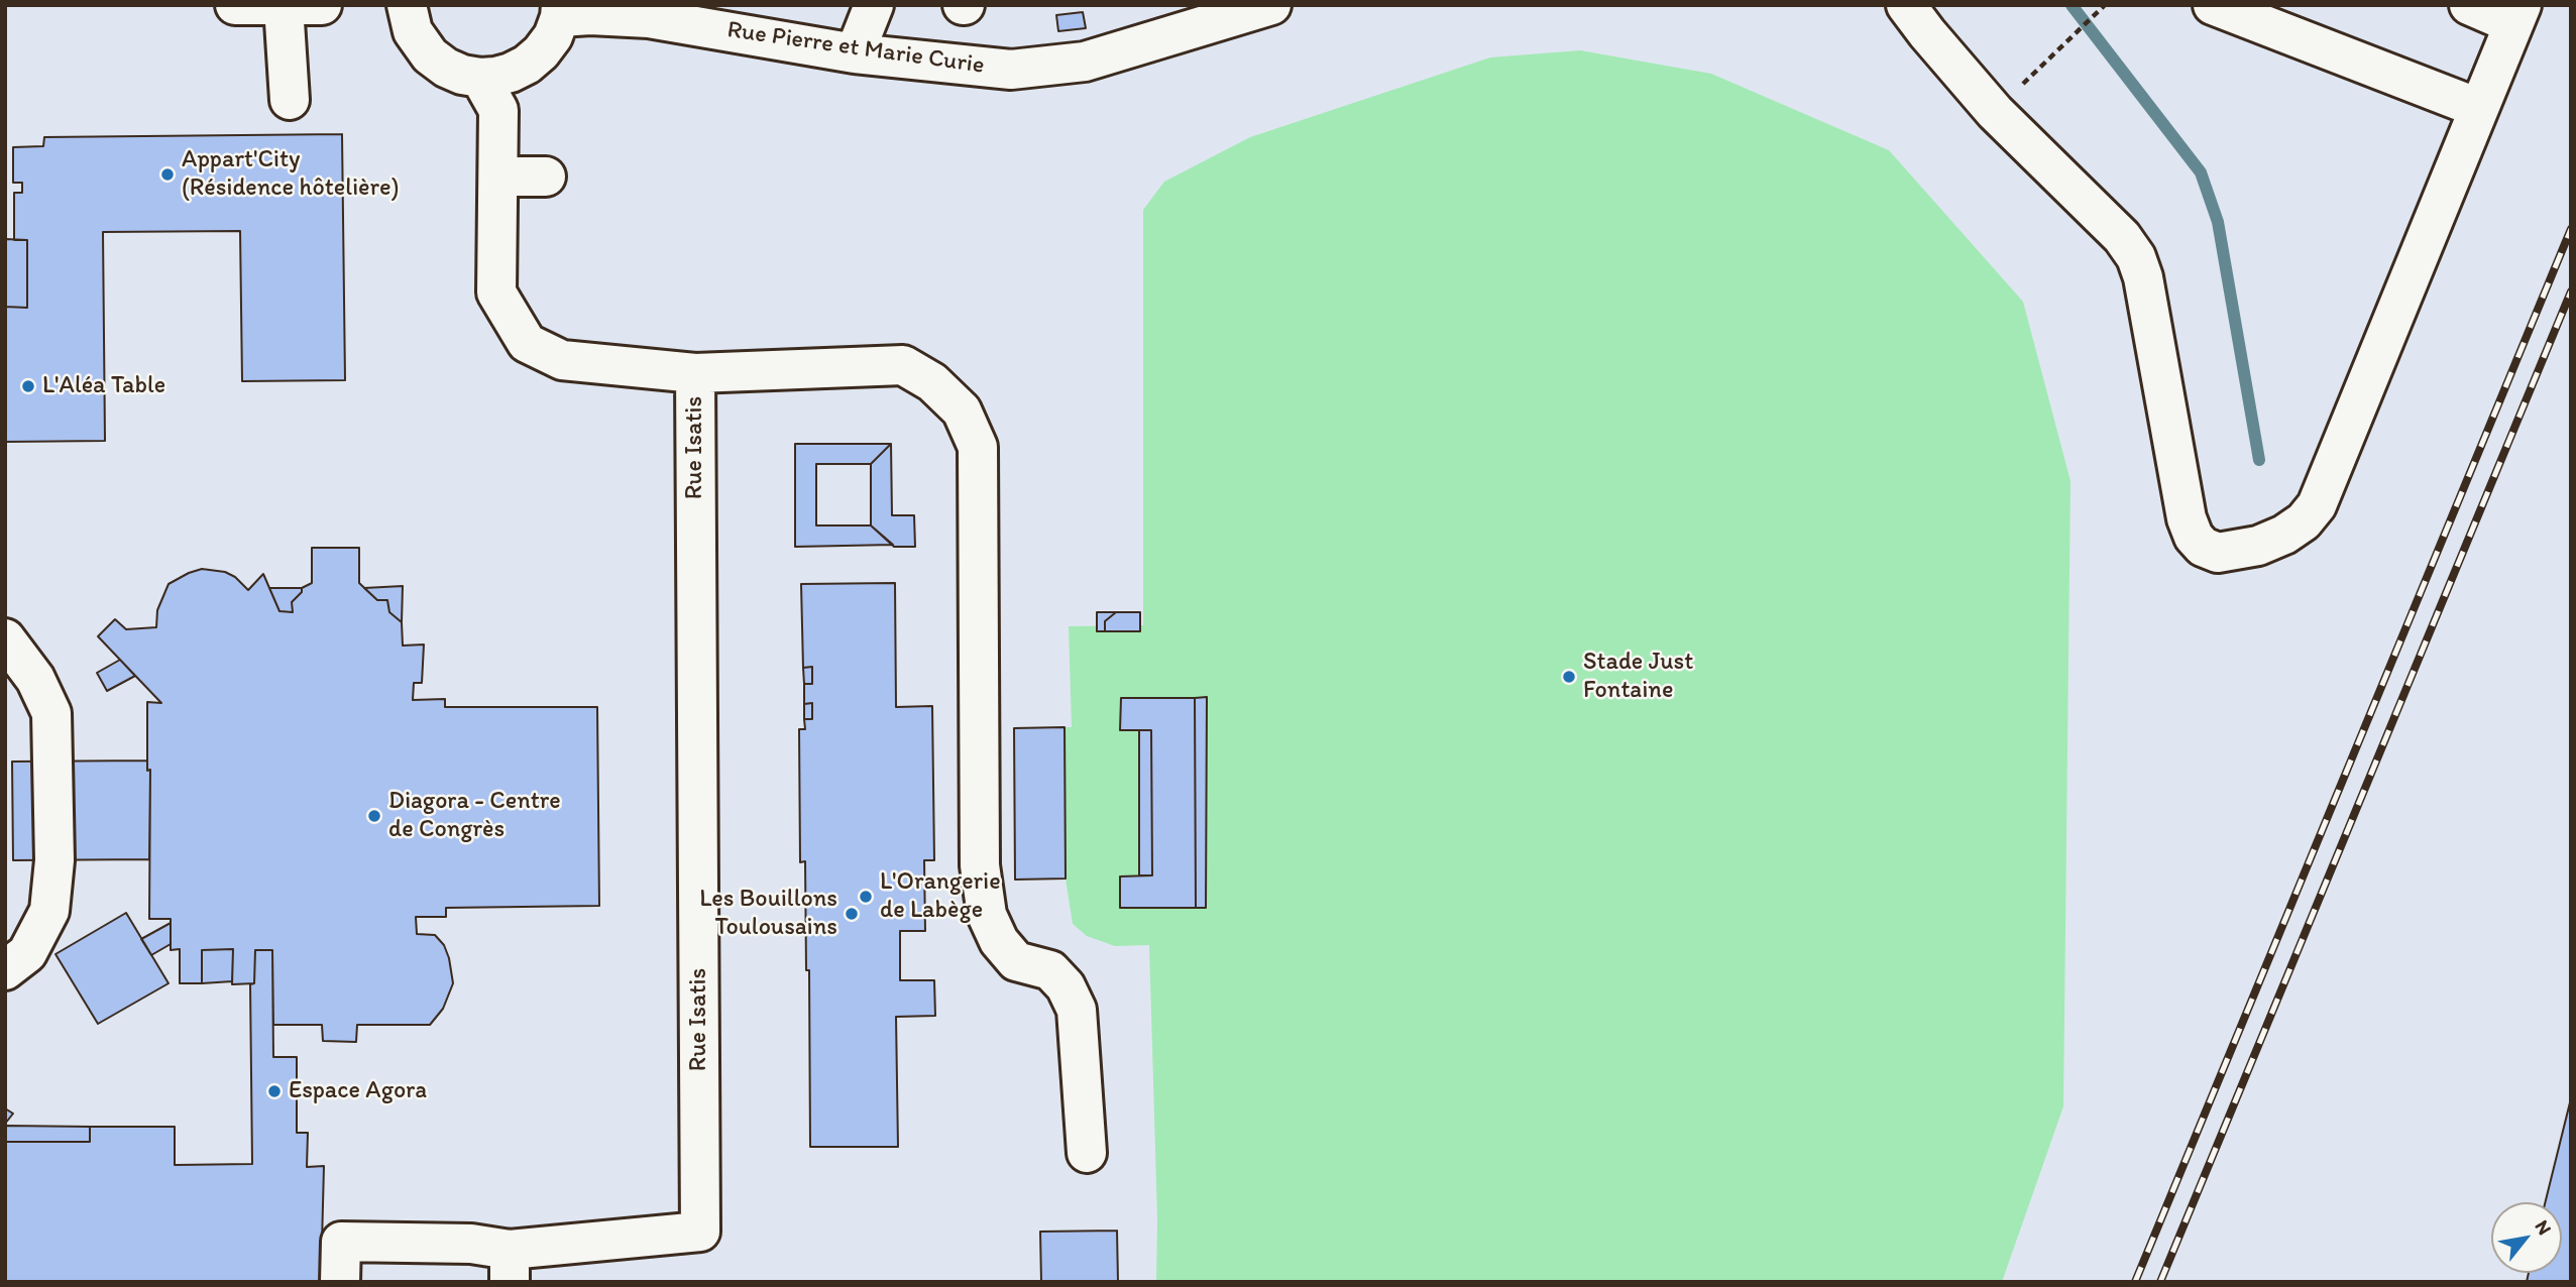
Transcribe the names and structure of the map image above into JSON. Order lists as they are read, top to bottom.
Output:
{
  "streets": {
    "street": ["Rue Pierre et Marie Curie", "Rue Isatis"]
  },
  "places": [
    "Appart'City (Résidence hôtelière)",
    "L'Aléa Table",
    "Stade Just Fontaine",
    "Diagora - Centre de Congrès",
    "L'Orangerie de Labège",
    "Les Bouillons Toulousains",
    "Espace Agora"
  ],
  "north": "top right"
}
